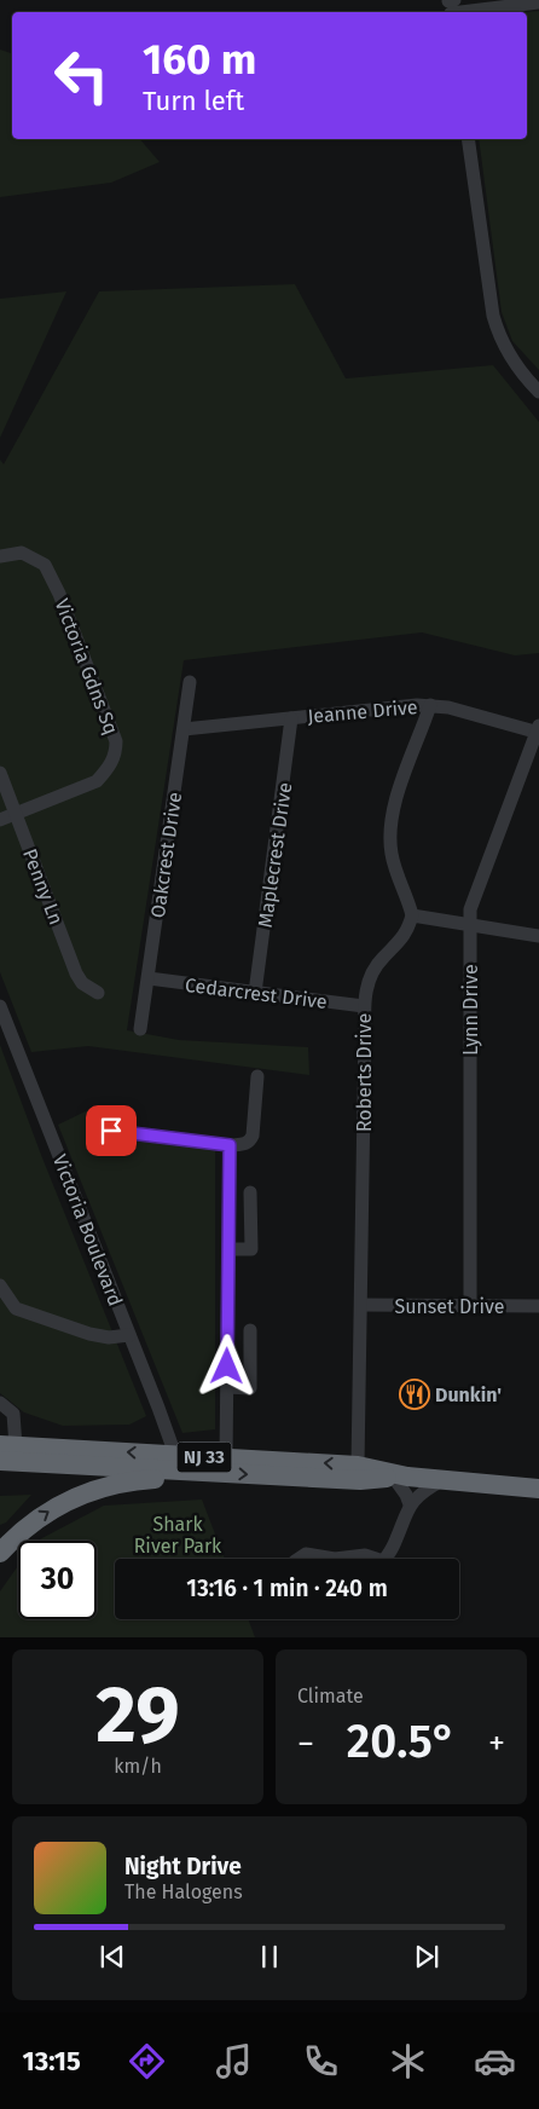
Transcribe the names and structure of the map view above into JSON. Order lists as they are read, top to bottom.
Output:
{
  "streets": {
    "highway": ["NJ 33"],
    "street": [
      "Victoria Gdns Sq",
      "Jeanne Drive",
      "Oakcrest Drive",
      "Maplecrest Drive",
      "Penny Ln",
      "Cedarcrest Drive",
      "Lynn Drive",
      "Roberts Drive",
      "Victoria Boulevard",
      "Sunset Drive"
    ]
  },
  "crossings": [
    ["Victoria Gdns Sq", "Penny Ln"],
    ["Jeanne Drive", "Oakcrest Drive"],
    ["Jeanne Drive", "Maplecrest Drive"],
    ["Jeanne Drive", "Lynn Drive"],
    ["Oakcrest Drive", "Cedarcrest Drive"],
    ["Maplecrest Drive", "Cedarcrest Drive"],
    ["Cedarcrest Drive", "Roberts Drive"],
    ["Lynn Drive", "Sunset Drive"],
    ["Roberts Drive", "Sunset Drive"],
    ["Roberts Drive", "NJ 33"],
    ["Victoria Boulevard", "NJ 33"]
  ],
  "parks": ["Shark River Park"],
  "places": {
    "restaurant": ["Dunkin'"]
  },
  "page": {
    "turn": ["160 m", "Turn left"],
    "limit": "30",
    "trip": "13:16 · 1 min · 240 m",
    "tile": [
      ["29", "km/h"],
      "Climate"
    ],
    "heat": ["−", "20.5°", "+"],
    "song": ["Night Drive", "The Halogens"],
    "tabs": "13:15"
  }
}
